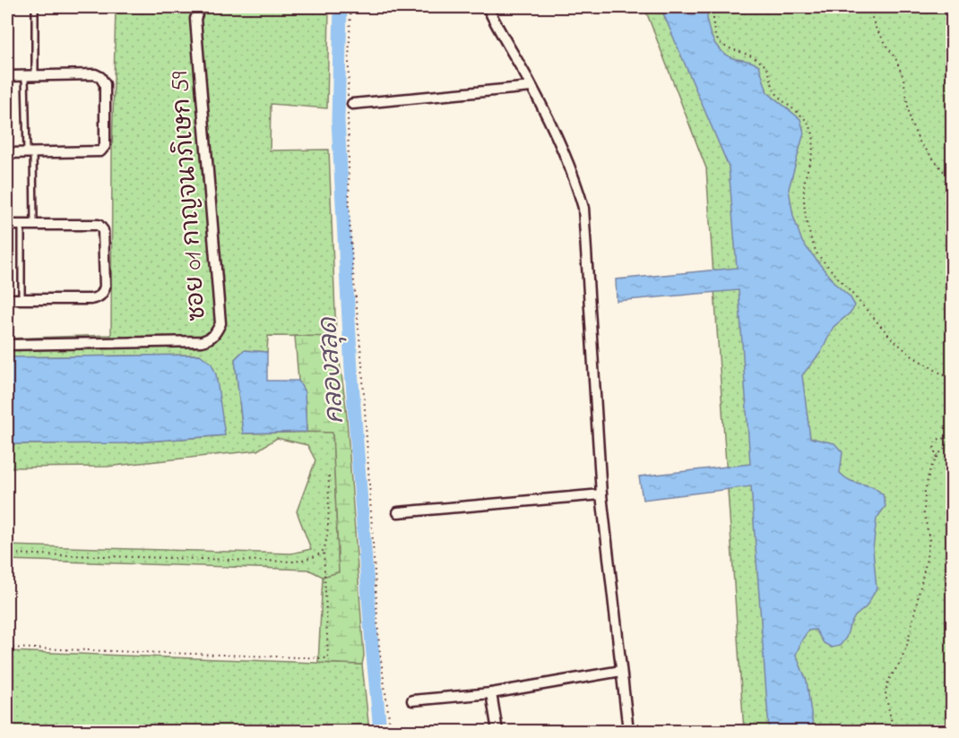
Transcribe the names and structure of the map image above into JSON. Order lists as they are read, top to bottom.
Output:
{
  "streets": {
    "street": ["ซอย 01 กาญจนาภิเษก 59"]
  },
  "water": ["คลองสลุด"]
}
